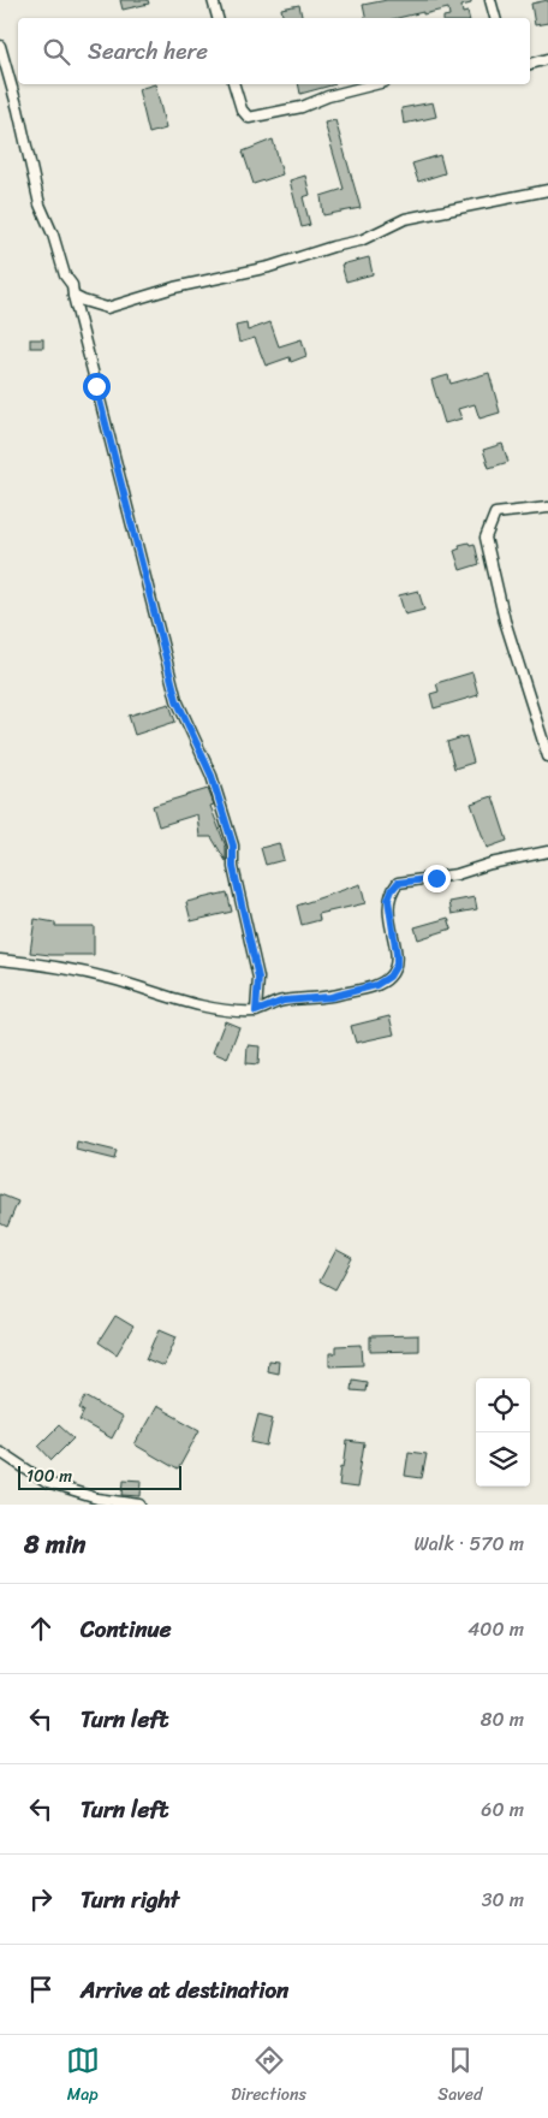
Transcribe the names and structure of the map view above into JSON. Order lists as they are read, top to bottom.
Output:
{
  "scale_bar": "100 m",
  "page": {
    "search": "Search here",
    "scale": "100 m",
    "heading": ["8 min", "Walk · 570 m"],
    "list": [
      ["Continue", "400 m"],
      ["Turn left", "80 m"],
      ["Turn left", "60 m"],
      ["Turn right", "30 m"],
      "Arrive at destination"
    ],
    "nav": ["Map", "Directions", "Saved"]
  }
}
